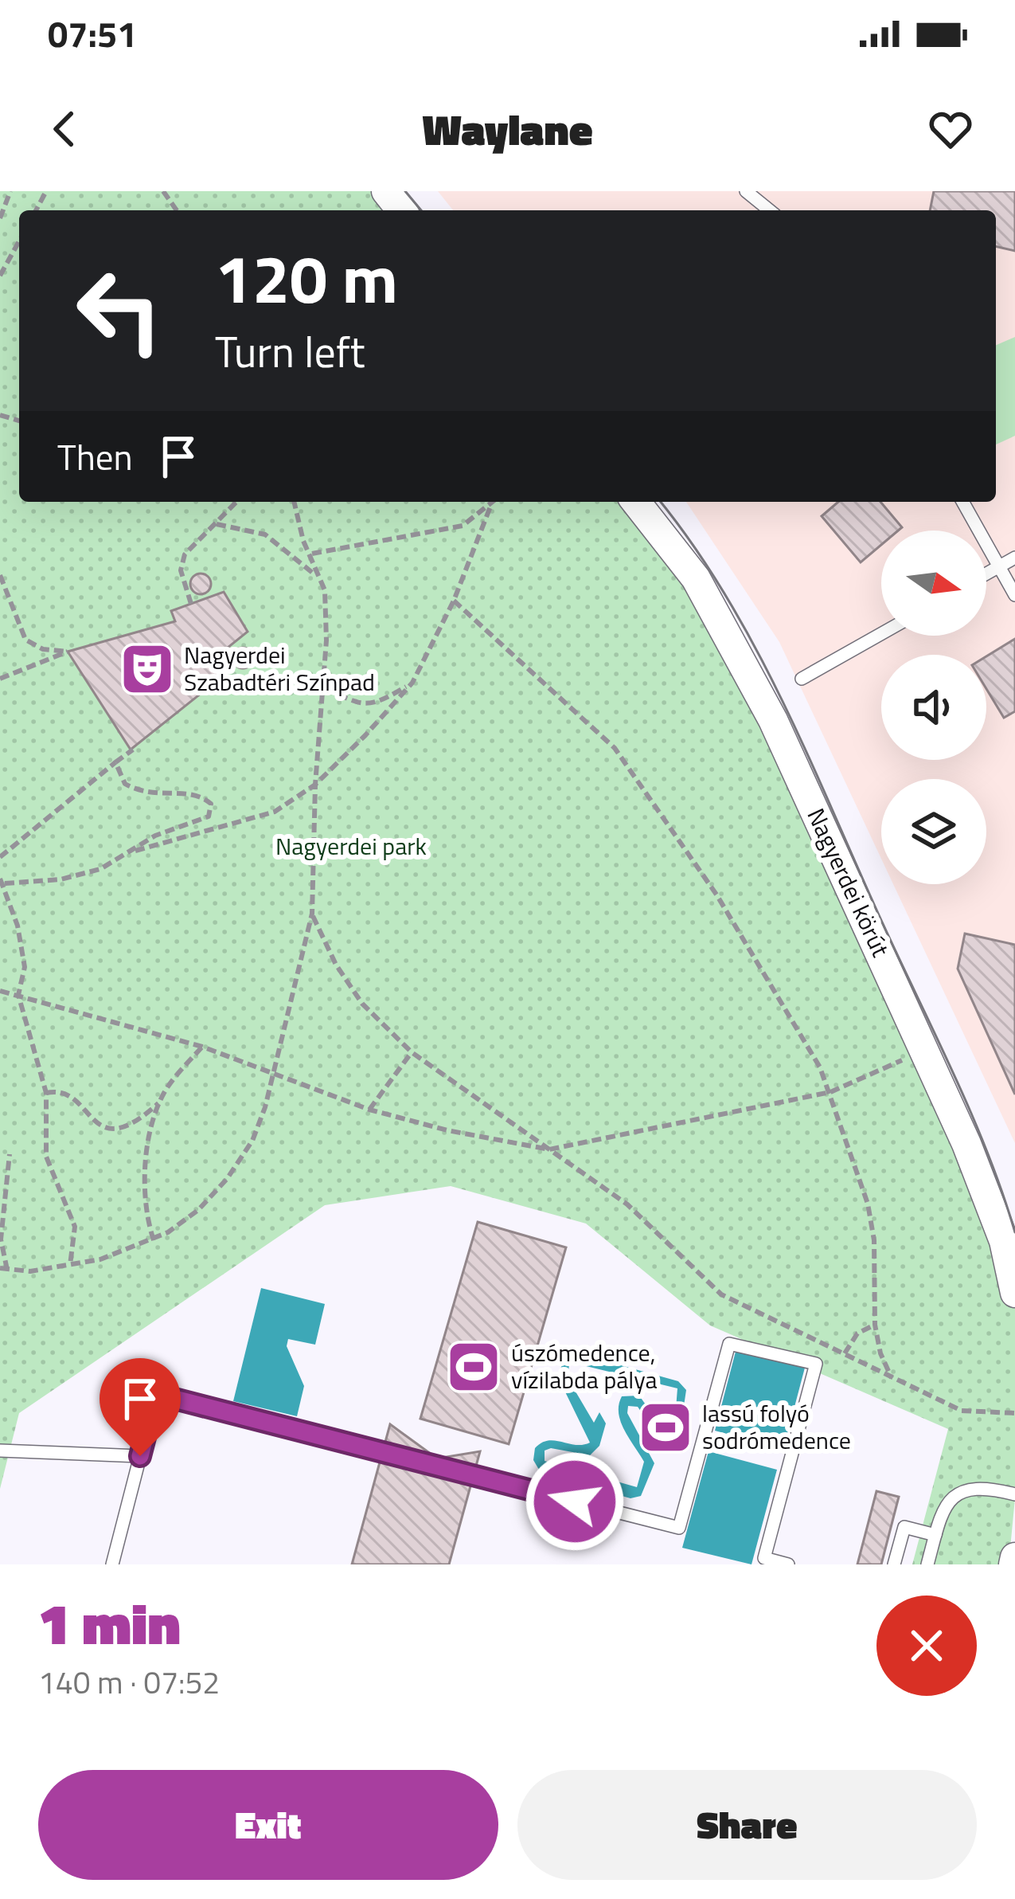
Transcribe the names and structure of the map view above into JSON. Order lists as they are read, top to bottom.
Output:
{
  "streets": {
    "street": ["Nagyerdei körút"]
  },
  "parks": ["Nagyerdei park"],
  "places": {
    "theatre": ["Nagyerdei Szabadtéri Színpad"],
    "sports": ["úszómedence, vízilabda pálya", "lassú folyó sodrómedence"]
  },
  "north": "right",
  "page": {
    "status": "07:51",
    "header": "Waylane",
    "turn": ["120 m", "Turn left"],
    "then": "Then",
    "heading": ["1 min", "140 m · 07:52"],
    "buttons": ["Exit", "Share"]
  }
}
